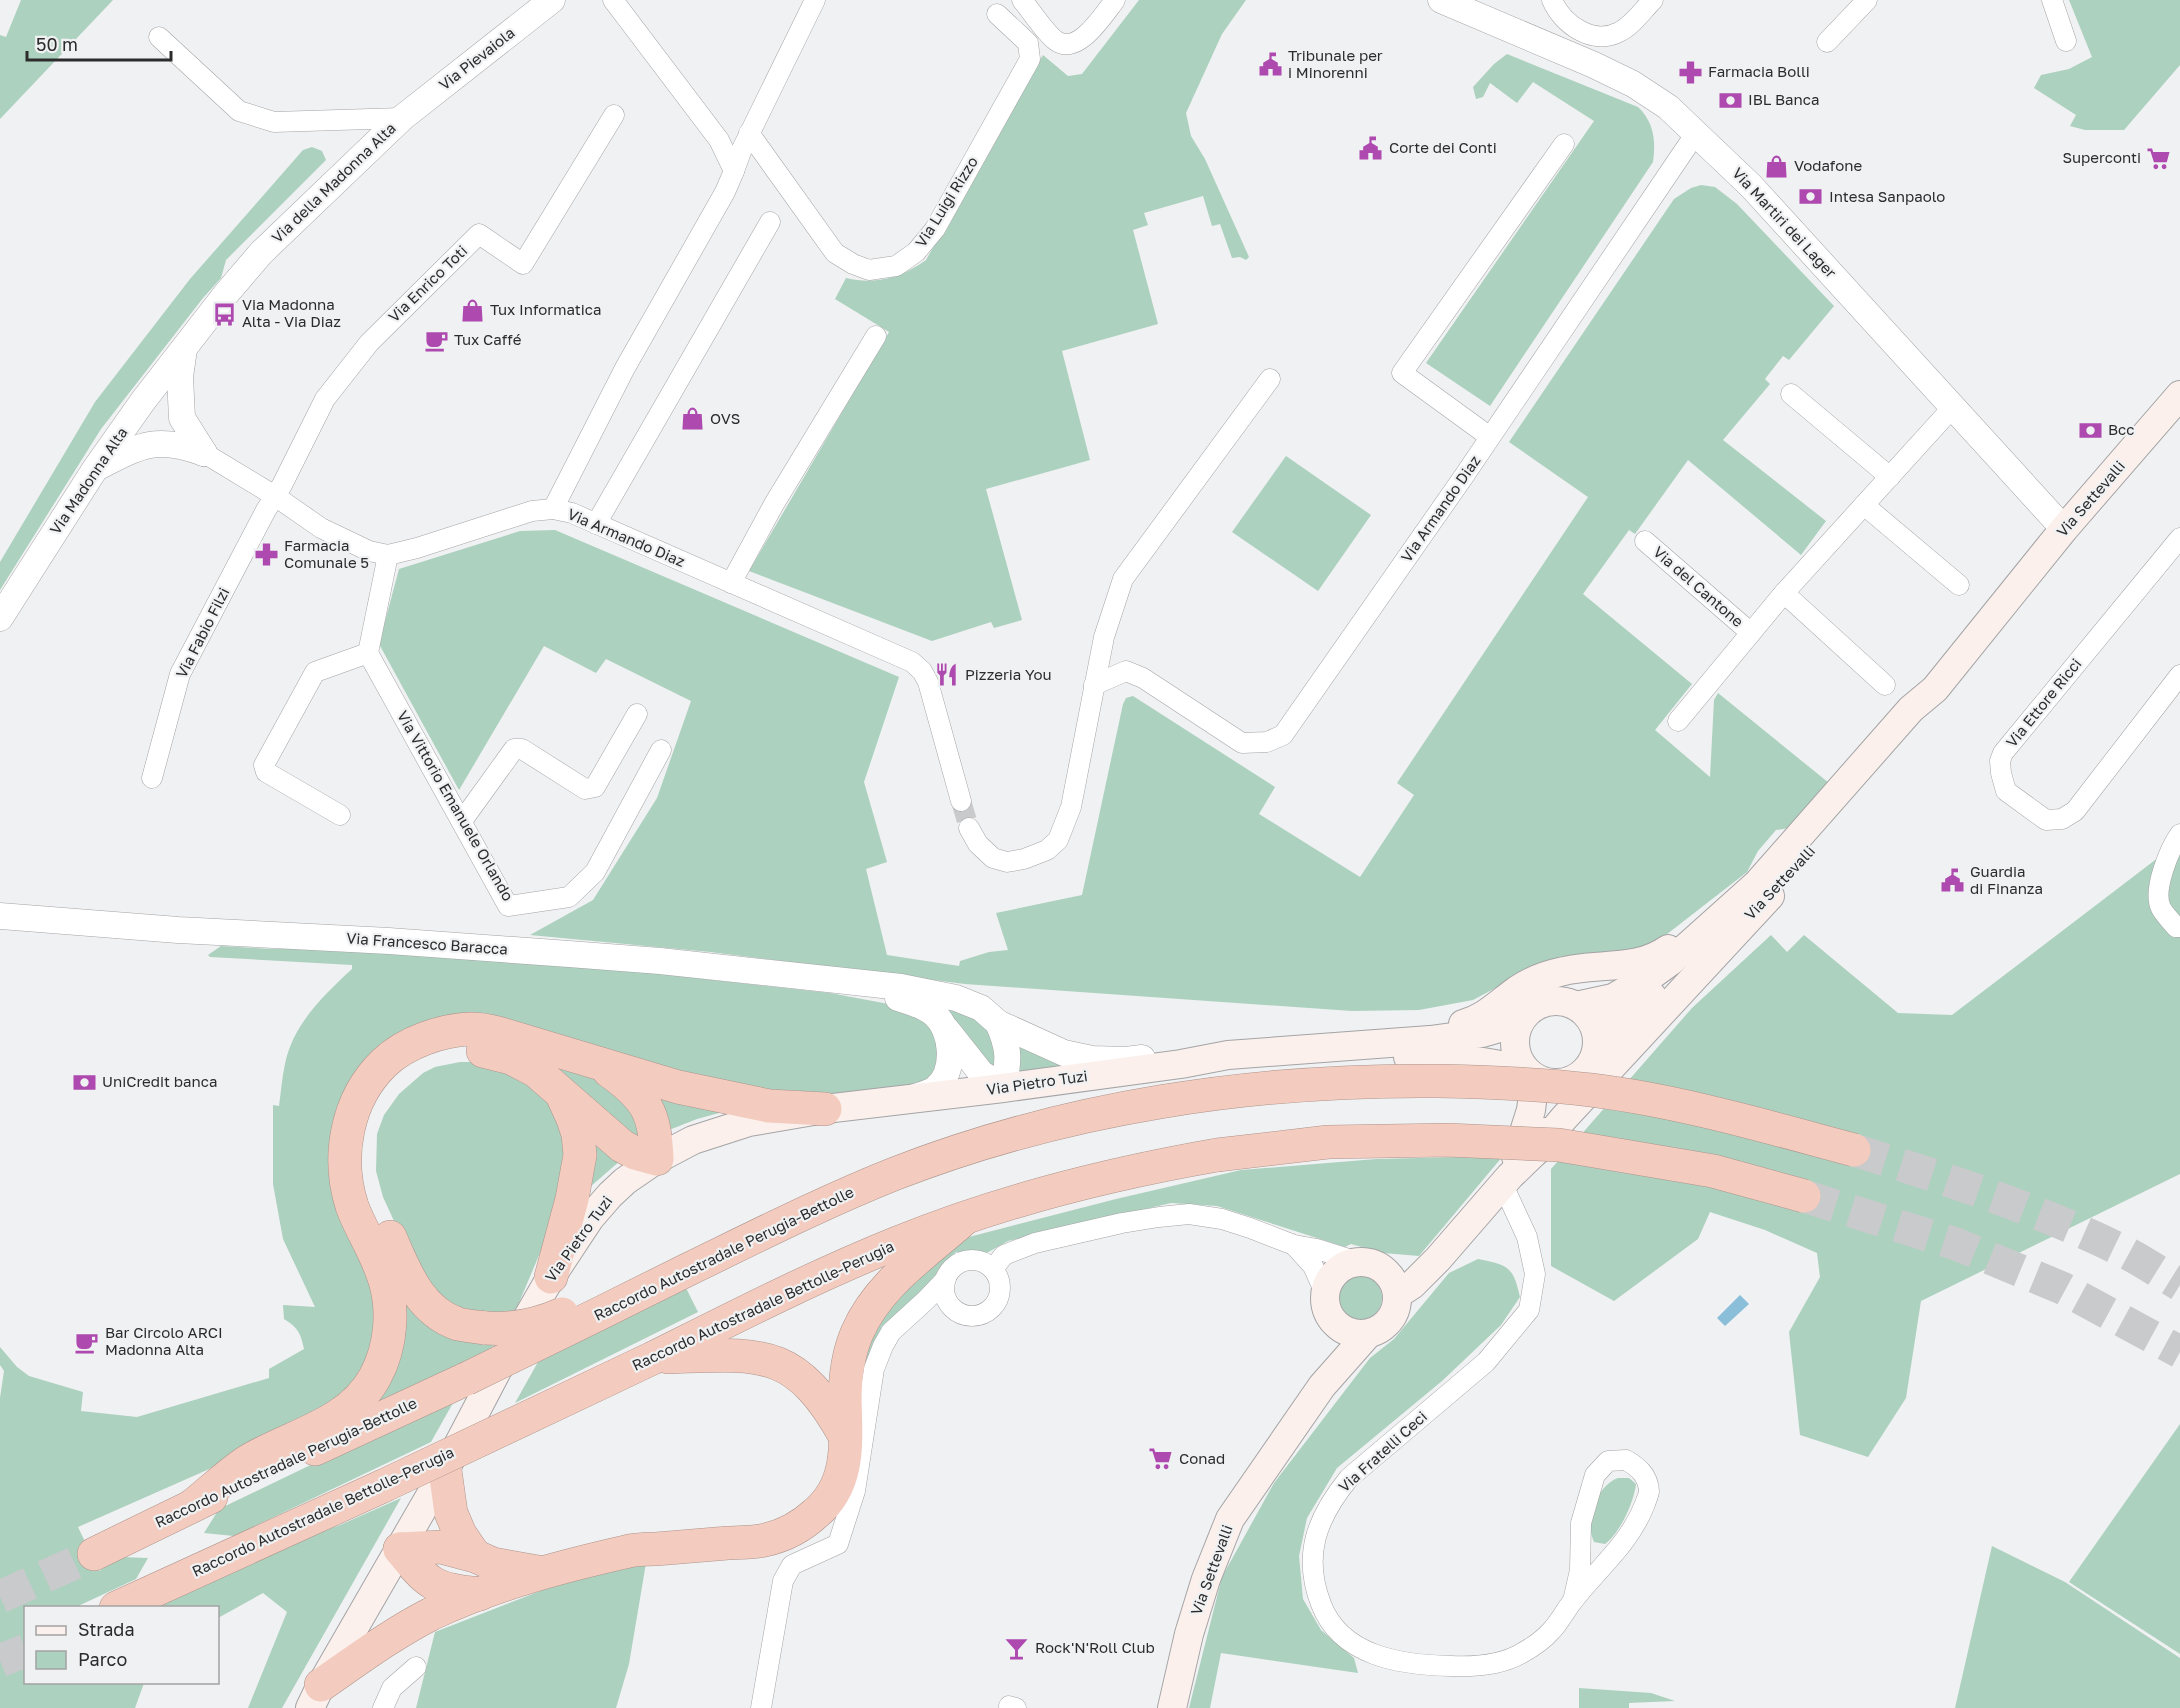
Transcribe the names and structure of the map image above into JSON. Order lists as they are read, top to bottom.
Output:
{
  "streets": {
    "highway": ["Raccordo Autostradale Perugia-Bettolle", "Raccordo Autostradale Bettolle-Perugia"],
    "main road": ["Via Settevalli", "Via Pietro Tuzi"],
    "street": [
      "Via Pievaiola",
      "Via della Madonna Alta",
      "Via Luigi Rizzo",
      "Via Martiri dei Lager",
      "Via Enrico Toti",
      "Via Madonna Alta",
      "Via Armando Diaz",
      "Via del Cantone",
      "Via Fabio Filzi",
      "Via Ettore Ricci",
      "Via Vittorio Emanuele Orlando",
      "Via Francesco Baracca",
      "Via Fratelli Ceci"
    ]
  },
  "crossings": [
    ["Via Pievaiola", "Via della Madonna Alta"],
    ["Via della Madonna Alta", "Via Madonna Alta"],
    ["Via Martiri dei Lager", "Via Settevalli"],
    ["Via Martiri dei Lager", "Via Armando Diaz"],
    ["Via Martiri dei Lager", "Via del Cantone"],
    ["Via Enrico Toti", "Via Fabio Filzi"],
    ["Via Settevalli", "Via Pietro Tuzi"]
  ],
  "places": {
    "public building": ["Tribunale per i Minorenni", "Corte dei Conti", "Guardia di Finanza"],
    "pharmacy": ["Farmacia Bolli", "Farmacia Comunale 5"],
    "bank": [
      "IBL Banca",
      "Intesa Sanpaolo",
      "Bcc",
      "UniCredit banca"
    ],
    "supermarket": ["Superconti", "Conad"],
    "shop": ["Vodafone", "Tux Informatica", "OVS"],
    "bus stop": ["Via Madonna Alta - Via Diaz"],
    "cafe": ["Tux Caffé", "Bar Circolo ARCI Madonna Alta"],
    "restaurant": ["Pizzeria You"],
    "bar": ["Rock'N'Roll Club"]
  },
  "legend": ["Strada", "Parco"],
  "scale_bar": "50 m"
}
